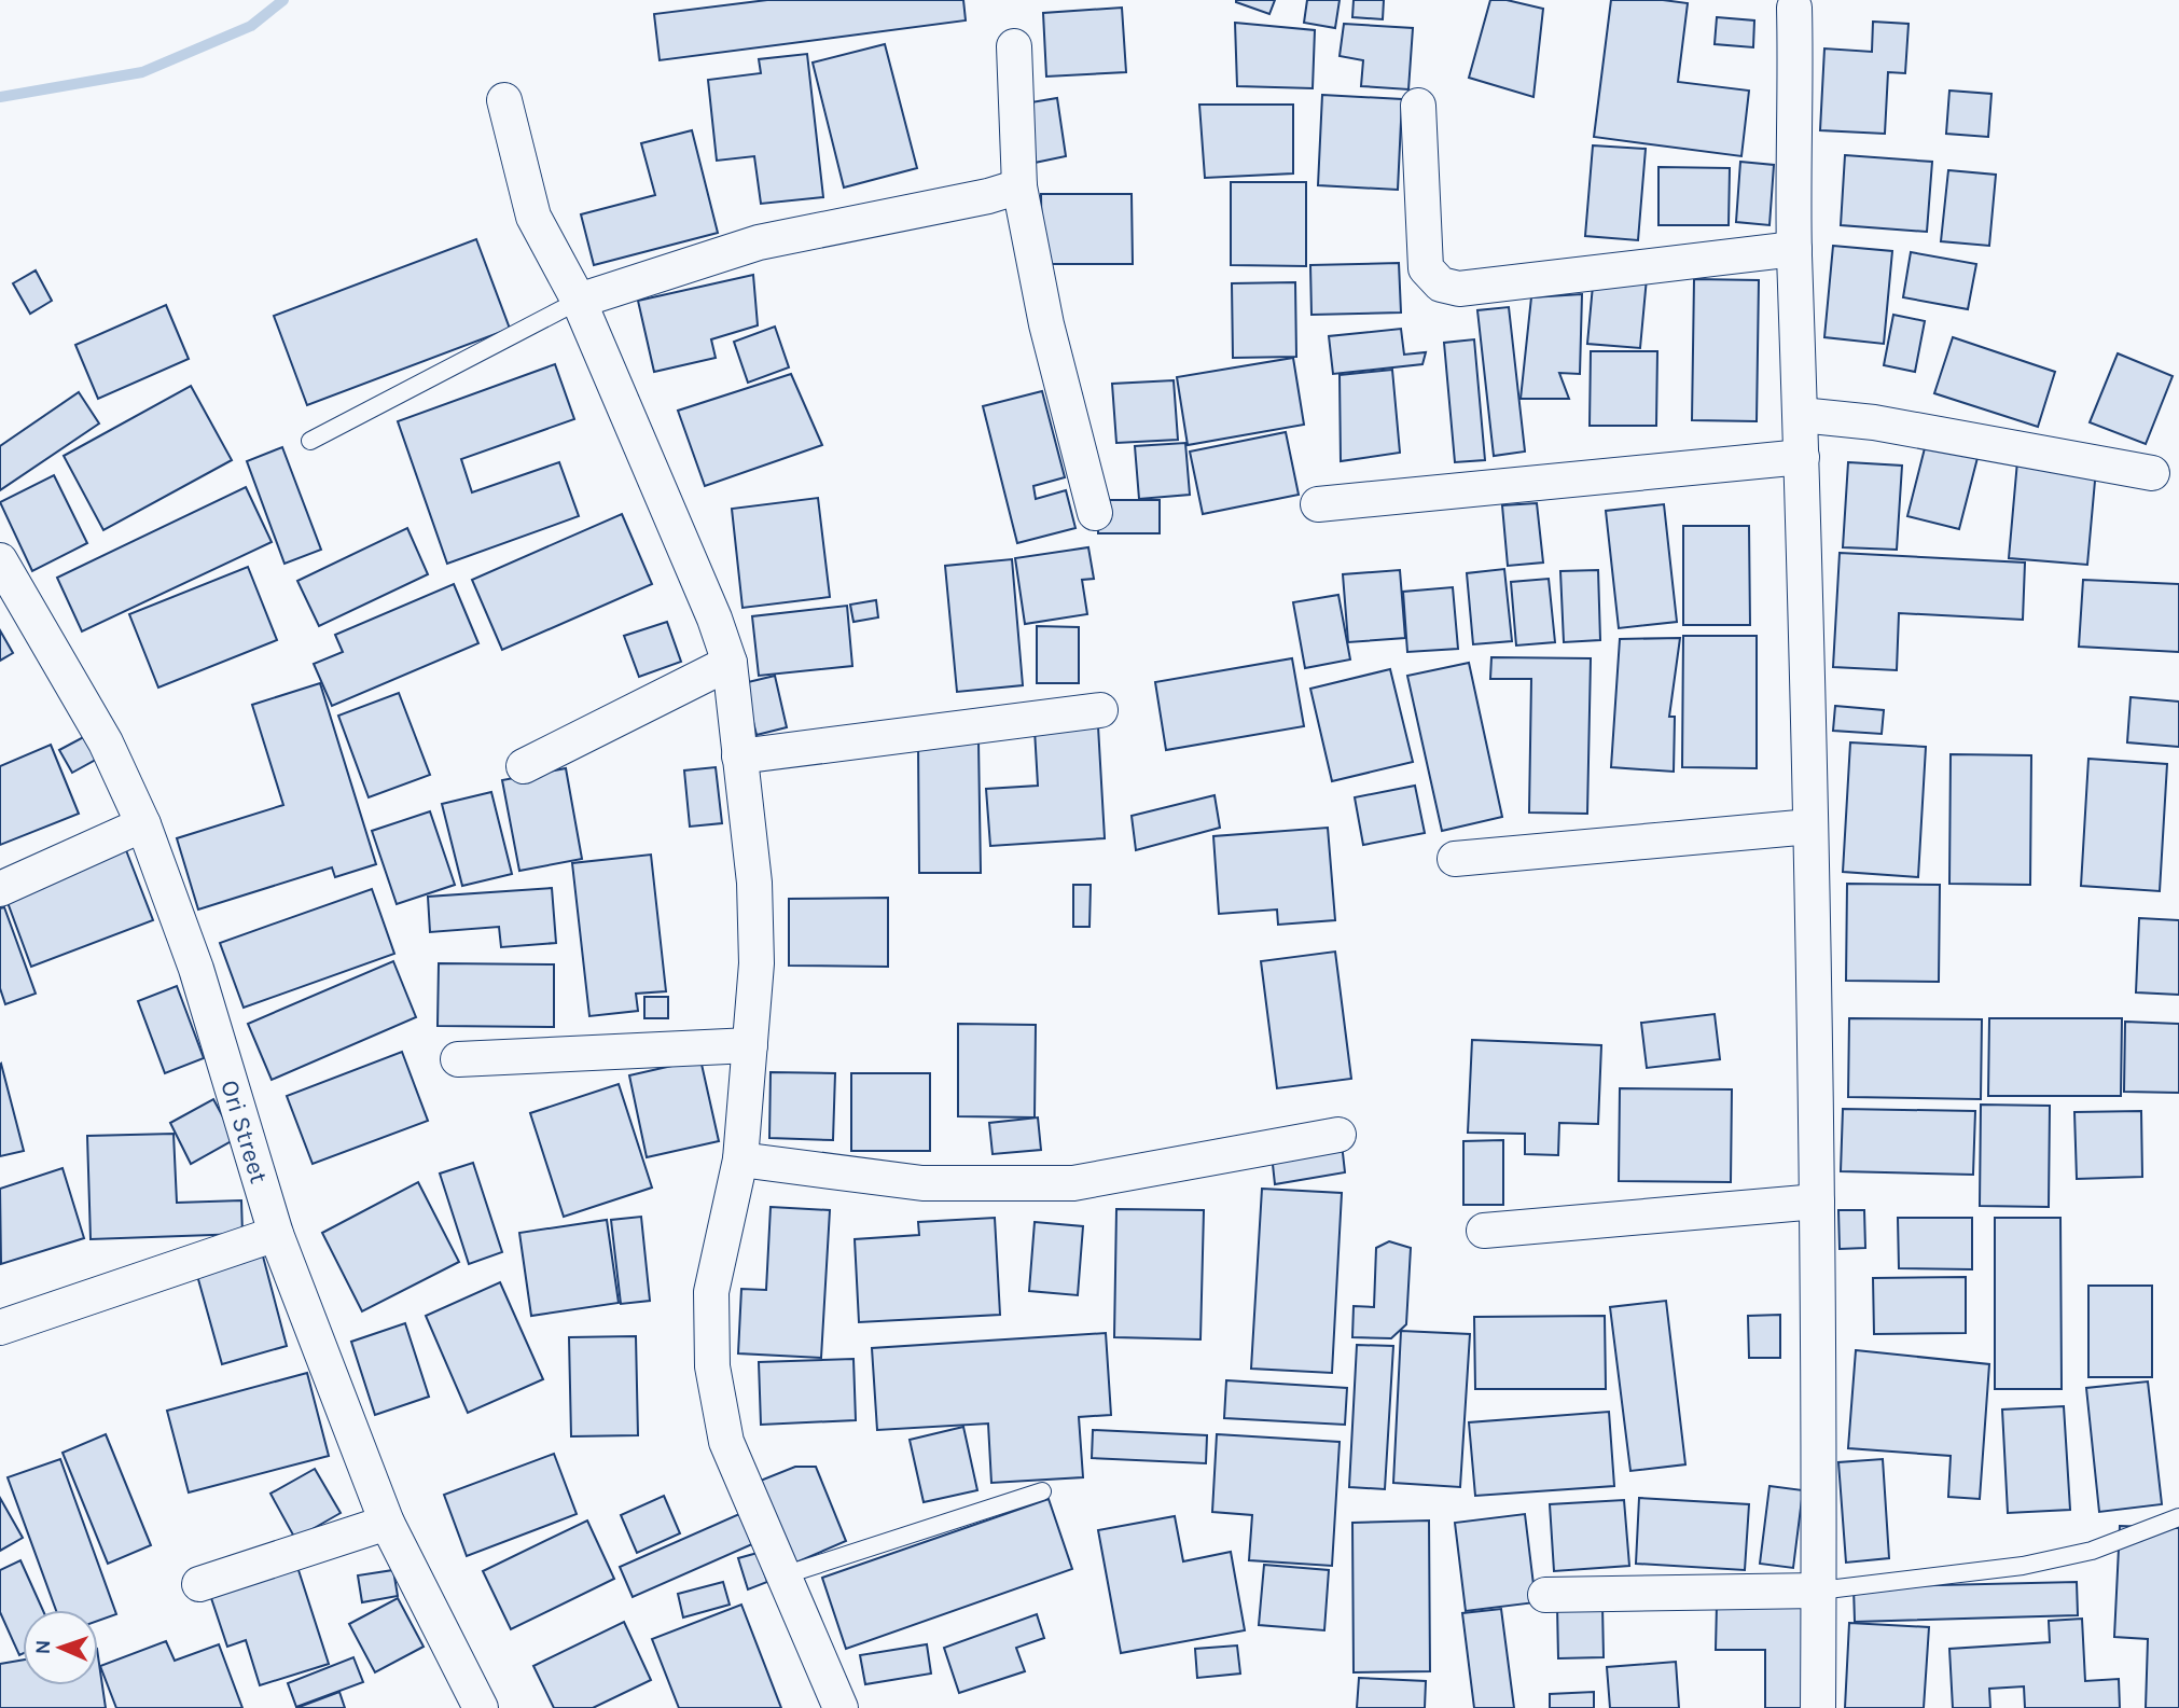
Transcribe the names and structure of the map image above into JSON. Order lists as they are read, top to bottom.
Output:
{
  "streets": {
    "street": ["Ori Street"]
  },
  "north": "left"
}
